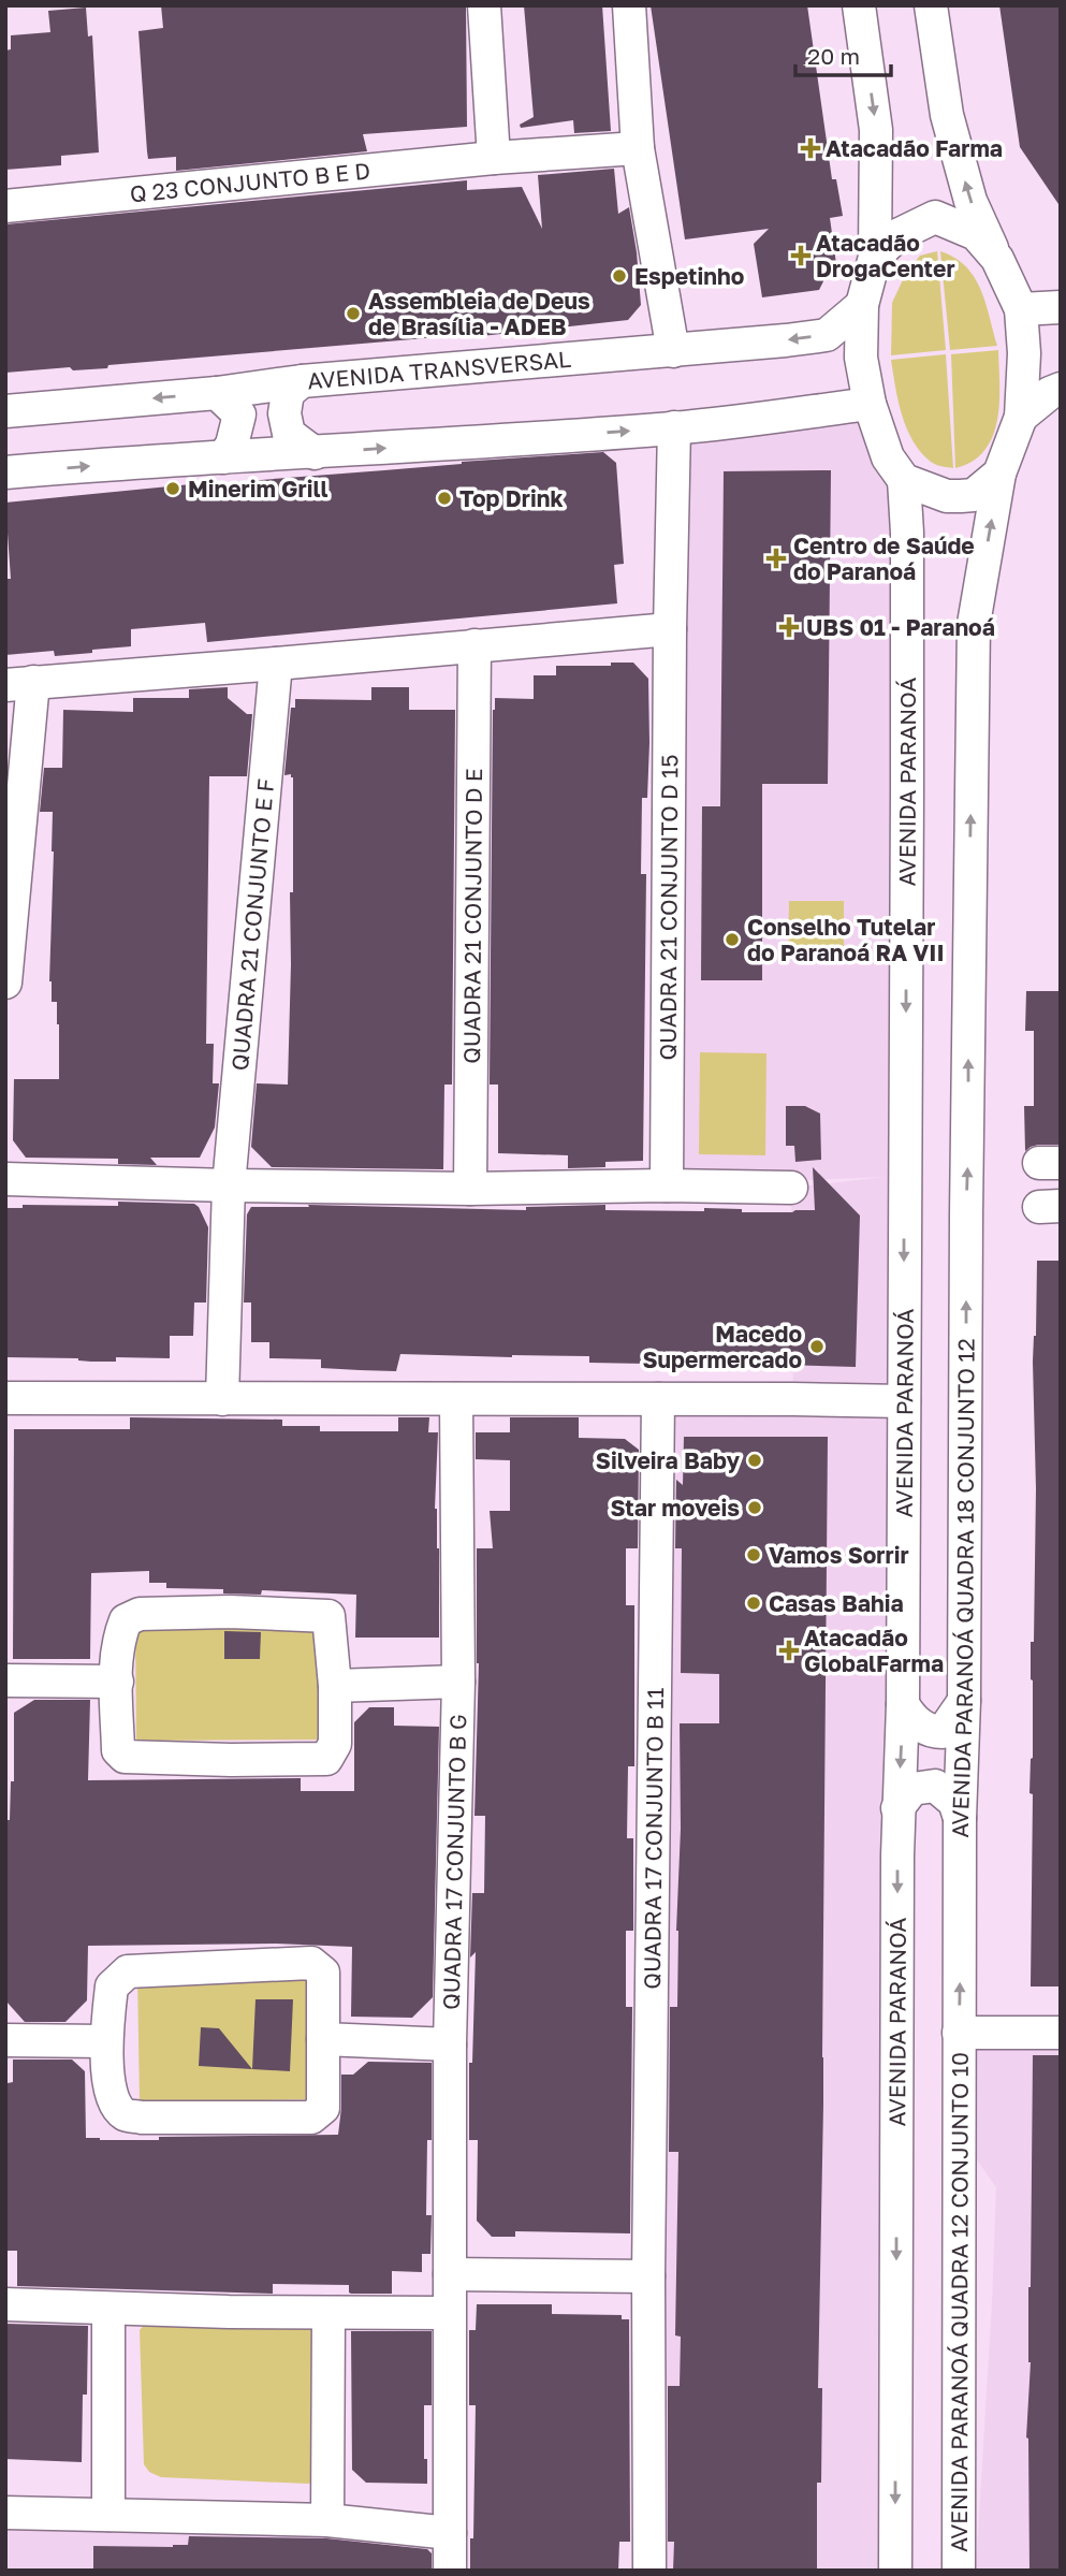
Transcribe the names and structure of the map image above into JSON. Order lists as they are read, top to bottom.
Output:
{
  "streets": {
    "street": [
      "Q 23 CONJUNTO B E D",
      "AVENIDA TRANSVERSAL",
      "AVENIDA PARANOÁ",
      "QUADRA 21 CONJUNTO D 15",
      "QUADRA 21 CONJUNTO D E",
      "QUADRA 21 CONJUNTO E F",
      "AVENIDA PARANOÁ QUADRA 18 CONJUNTO 12",
      "QUADRA 17 CONJUNTO B 11",
      "QUADRA 17 CONJUNTO B G",
      "AVENIDA PARANOÁ QUADRA 12 CONJUNTO 10"
    ]
  },
  "crossings": [
    ["AVENIDA TRANSVERSAL", "AVENIDA PARANOÁ"],
    ["AVENIDA TRANSVERSAL", "AVENIDA PARANOÁ QUADRA 18 CONJUNTO 12"],
    ["AVENIDA PARANOÁ", "AVENIDA PARANOÁ QUADRA 18 CONJUNTO 12"],
    ["AVENIDA PARANOÁ QUADRA 18 CONJUNTO 12", "AVENIDA PARANOÁ QUADRA 12 CONJUNTO 10"]
  ],
  "one_way": ["AVENIDA PARANOÁ", "AVENIDA PARANOÁ QUADRA 18 CONJUNTO 12"],
  "places": {
    "health": [
      "Atacadão Farma",
      "Atacadão DrogaCenter",
      "Centro de Saúde do Paranoá",
      "UBS 01 - Paranoá",
      "Atacadão GlobalFarma"
    ],
    "other": [
      "Espetinho",
      "Assembleia de Deus de Brasília - ADEB",
      "Minerim Grill",
      "Top Drink",
      "Conselho Tutelar do Paranoá RA VII",
      "Macedo Supermercado",
      "Silveira Baby",
      "Star moveis",
      "Vamos Sorrir",
      "Casas Bahia"
    ]
  },
  "scale_bar": "20 m"
}
